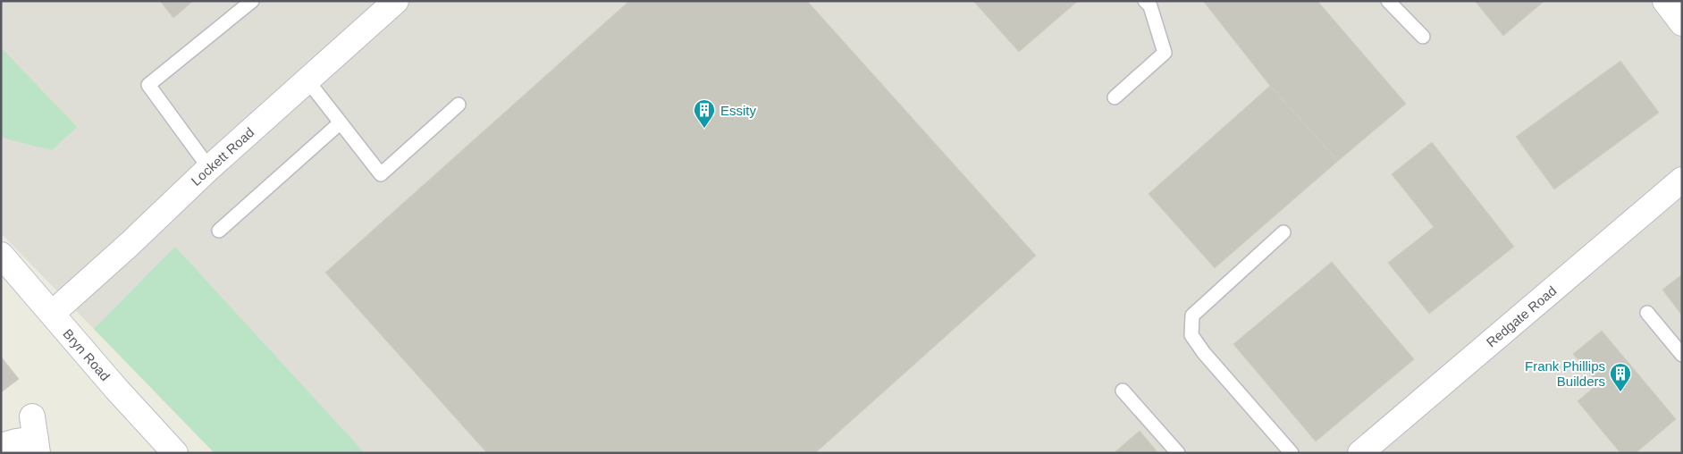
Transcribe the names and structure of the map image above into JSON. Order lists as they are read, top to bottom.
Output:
{
  "streets": {
    "street": ["Lockett Road", "Redgate Road", "Bryn Road"]
  },
  "crossings": [
    ["Lockett Road", "Bryn Road"]
  ],
  "places": {
    "building": ["Essity", "Frank Phillips Builders"]
  }
}
